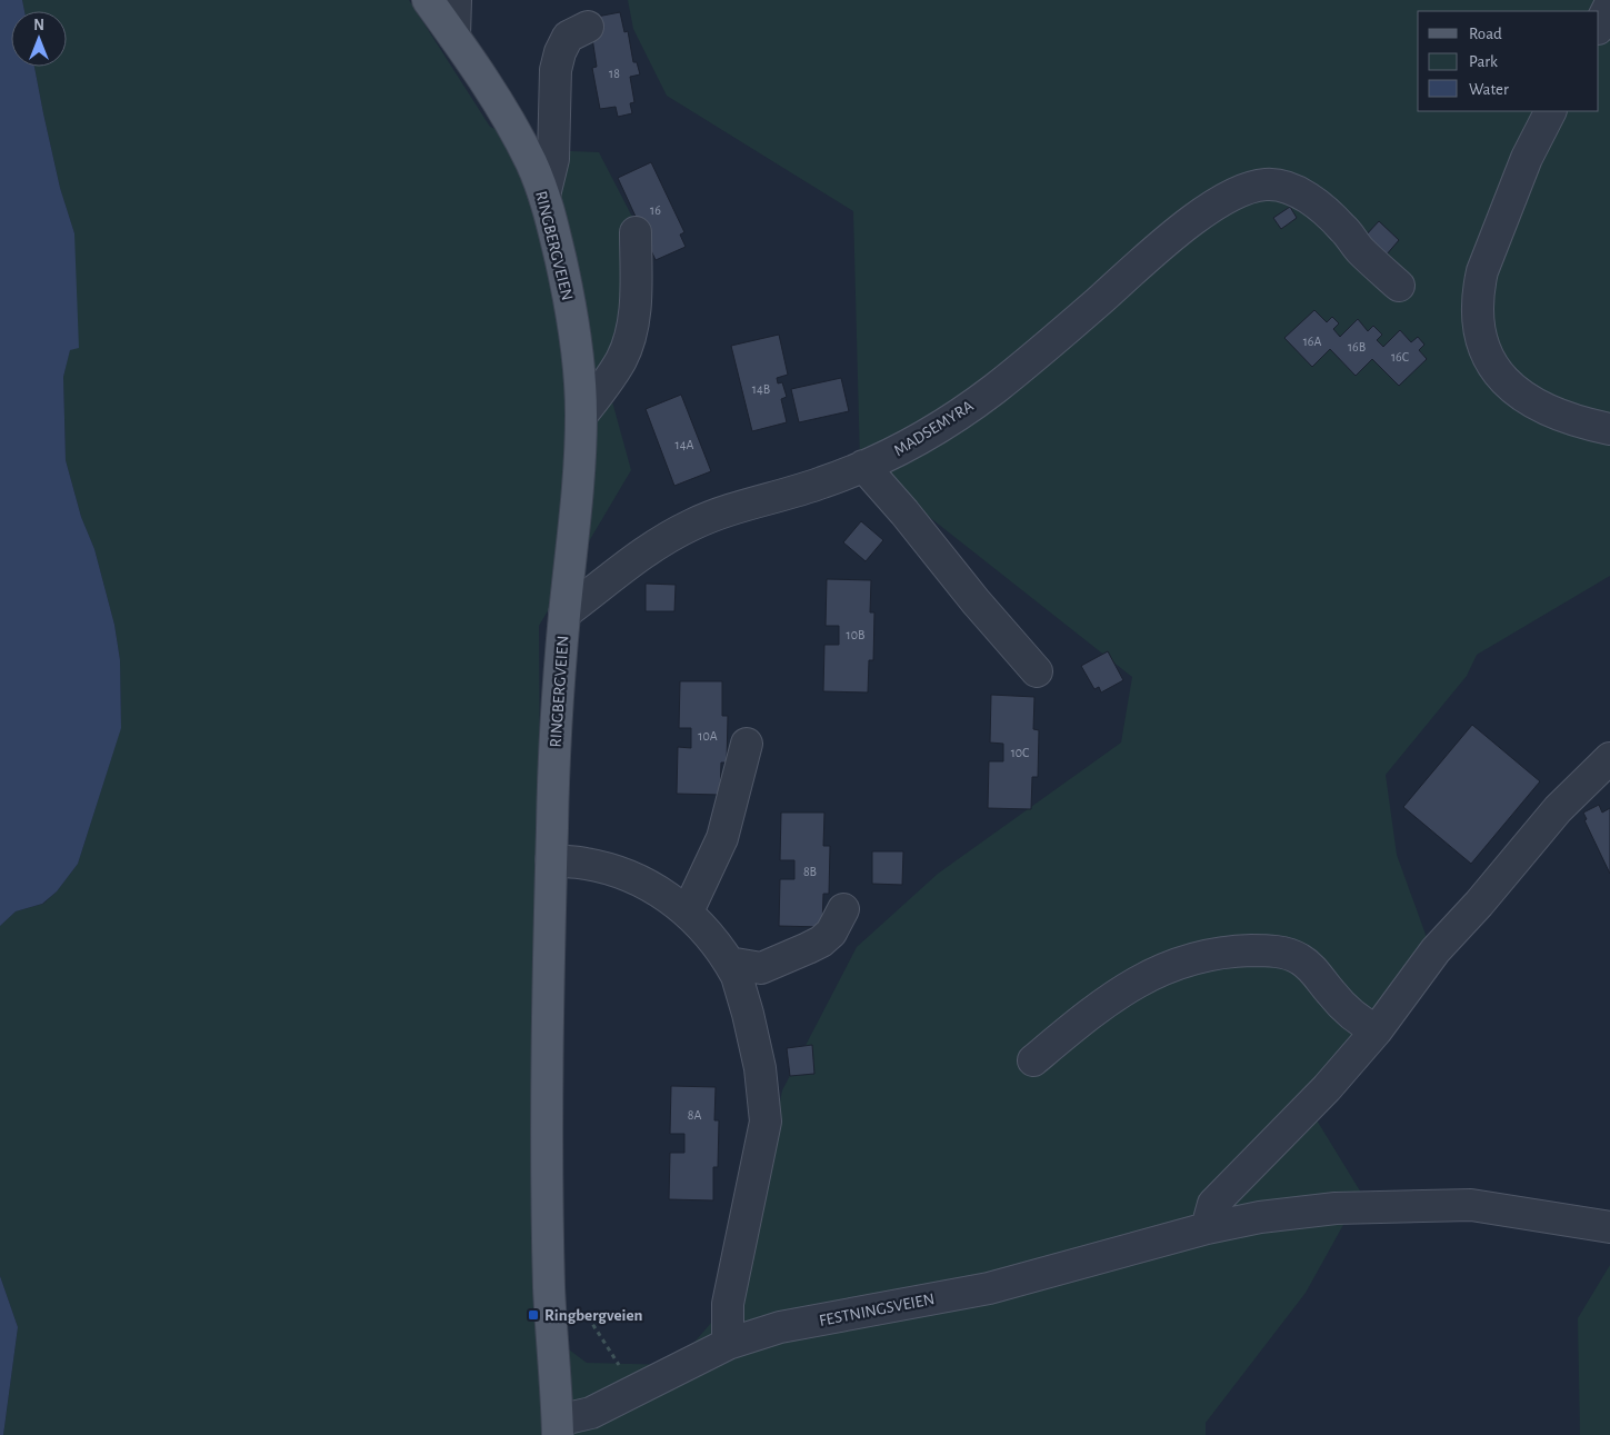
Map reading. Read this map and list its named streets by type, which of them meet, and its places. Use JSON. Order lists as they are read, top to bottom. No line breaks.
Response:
{"streets":{"main road":["RINGBERGVEIEN"],"street":["MADSEMYRA","FESTNINGSVEIEN"]},"crossings":[["RINGBERGVEIEN","MADSEMYRA"],["RINGBERGVEIEN","FESTNINGSVEIEN"]],"places":{"transit":["Ringbergveien"]},"house_numbers":["18","16","16A","16B","16C","14B","14A","10B","10A","10C","8B","8A"],"legend":["Road","Park","Water"],"north":"top"}
